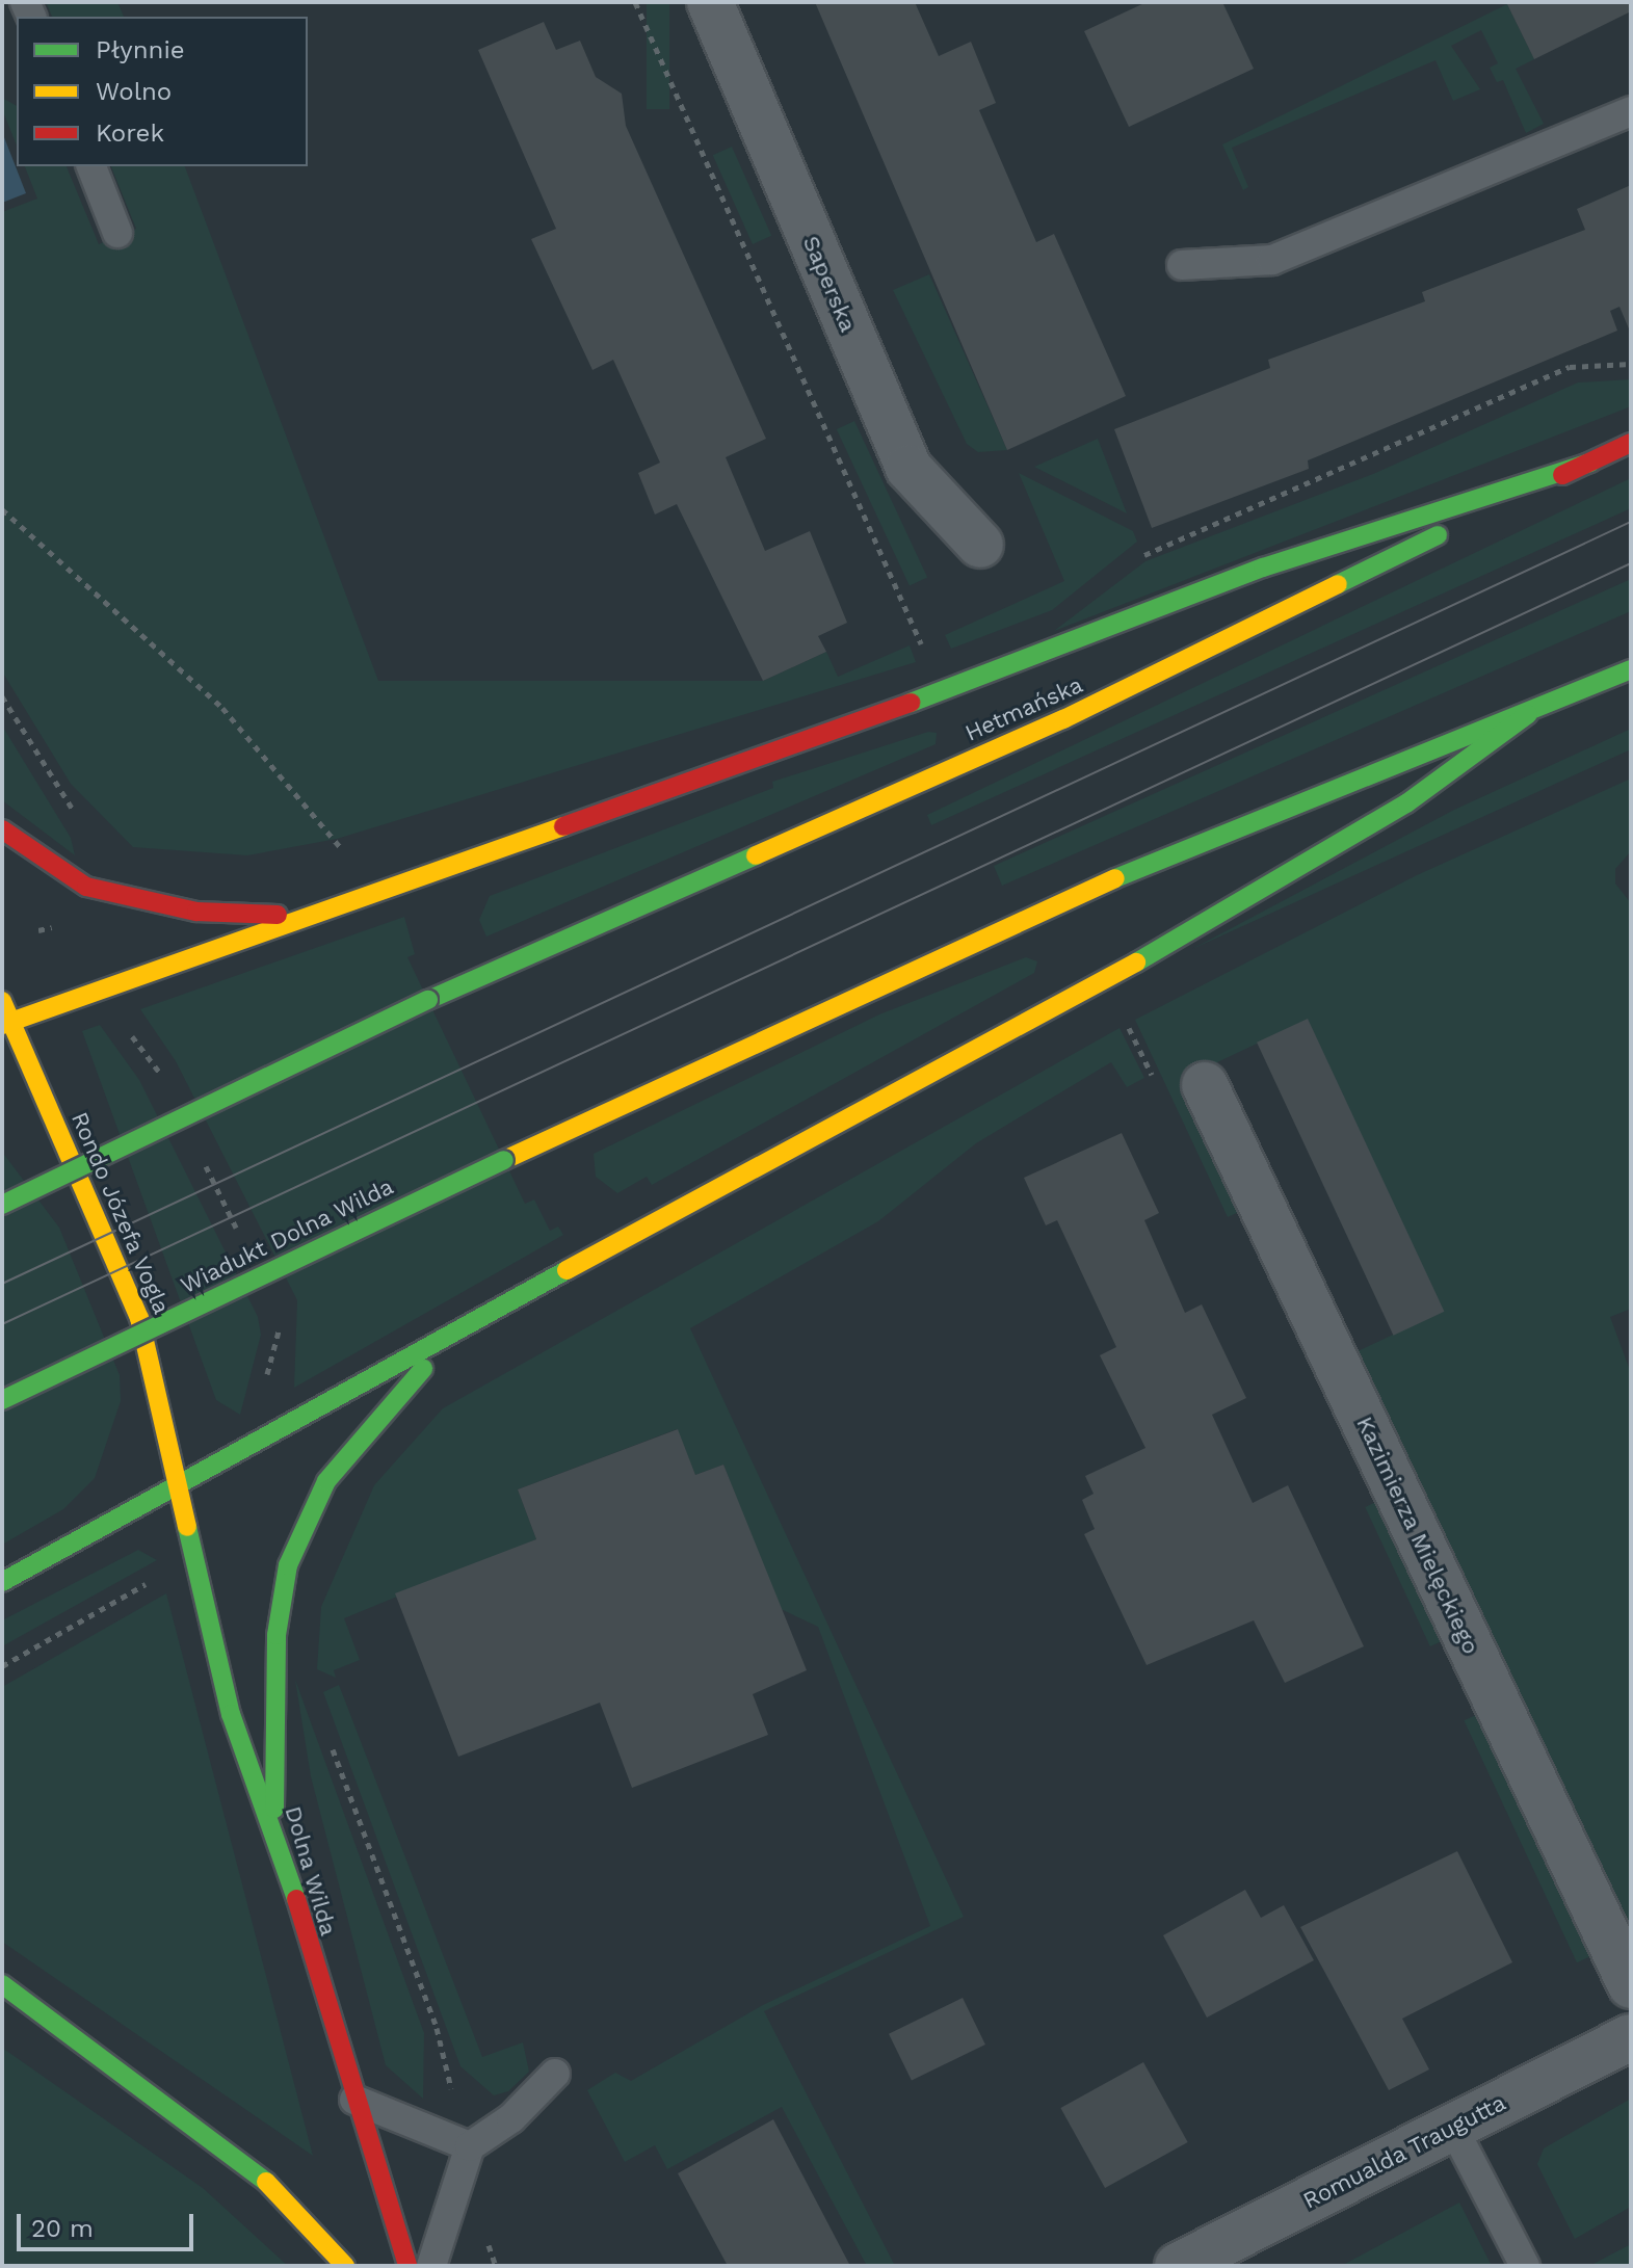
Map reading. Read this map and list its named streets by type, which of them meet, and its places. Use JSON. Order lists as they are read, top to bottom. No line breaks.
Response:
{"streets":{"main road":["Hetmańska","Rondo Józefa Vogla","Wiadukt Dolna Wilda","Dolna Wilda"],"street":["Saperska","Kazimierza Mielęckiego","Romualda Traugutta"]},"crossings":[["Rondo Józefa Vogla","Dolna Wilda"]],"legend":["Płynnie","Wolno","Korek"],"scale_bar":"20 m"}
